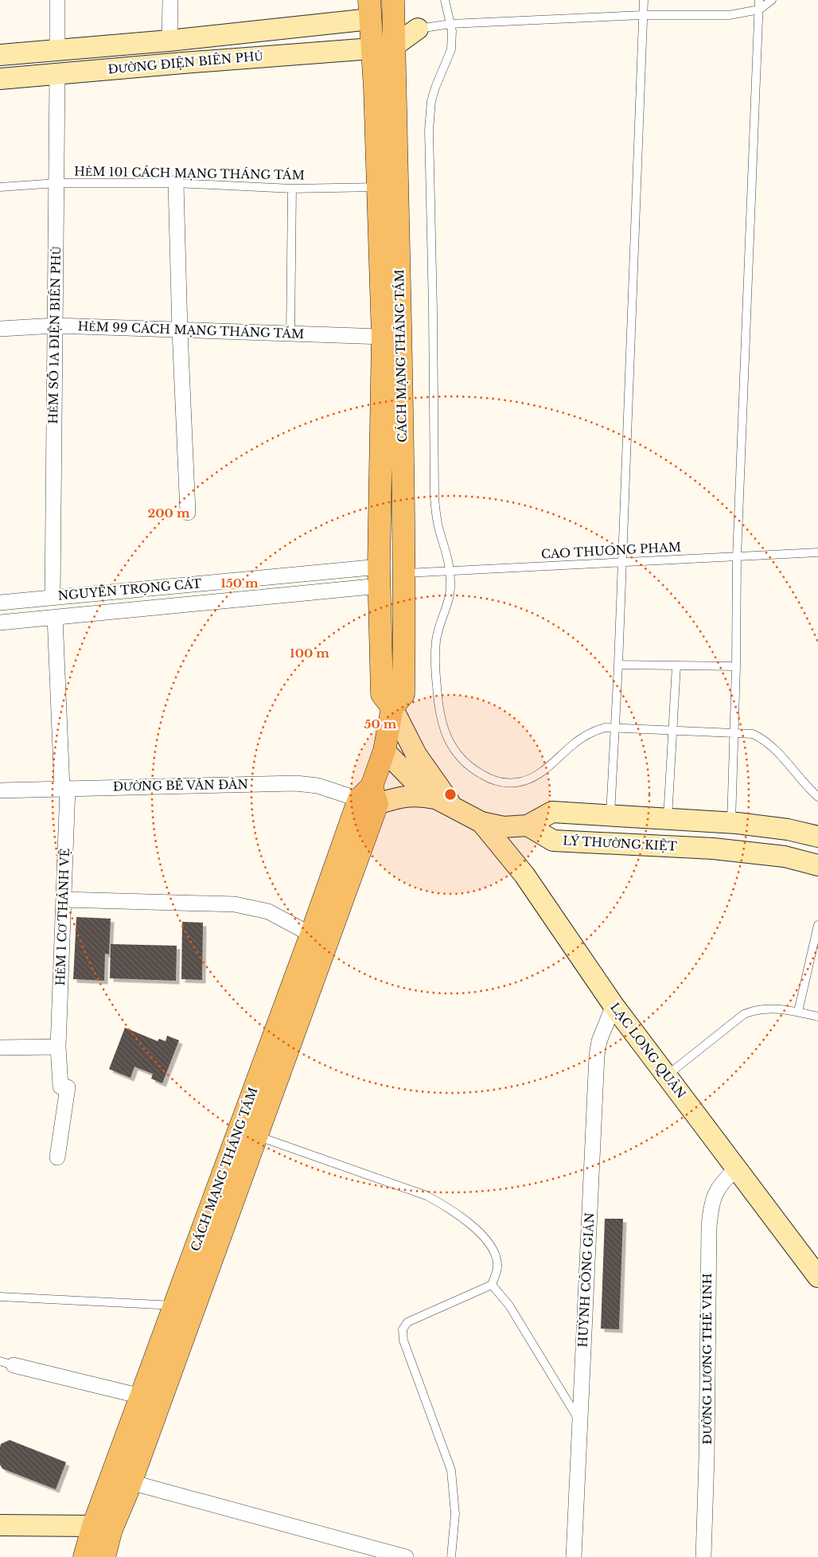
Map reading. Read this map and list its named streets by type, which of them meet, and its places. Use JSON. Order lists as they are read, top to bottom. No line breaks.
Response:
{"streets":{"main road":["ĐƯỜNG ĐIỆN BIÊN PHỦ","CÁCH MẠNG THÁNG TÁM","LÝ THƯỜNG KIỆT","LẠC LONG QUÂN"],"street":["HẺM 99 CÁCH MẠNG THÁNG TÁM","HẺM SỐ 1A ĐIỆN BIÊN PHỦ","NGUYỄN TRỌNG CÁT","ĐƯỜNG BẾ VĂN ĐÀN","HẺM 1 CƠ THÁNH VỆ","HUỲNH CÔNG GIẢN","ĐƯỜNG LƯƠNG THẾ VINH"],"lane":["HẺM 101 CÁCH MẠNG THÁNG TÁM","CAO THUONG PHAM"]},"crossings":[["ĐƯỜNG ĐIỆN BIÊN PHỦ","HẺM SỐ 1A ĐIỆN BIÊN PHỦ"],["ĐƯỜNG ĐIỆN BIÊN PHỦ","CÁCH MẠNG THÁNG TÁM"],["HẺM 101 CÁCH MẠNG THÁNG TÁM","HẺM SỐ 1A ĐIỆN BIÊN PHỦ"],["HẺM 101 CÁCH MẠNG THÁNG TÁM","CÁCH MẠNG THÁNG TÁM"],["HẺM 99 CÁCH MẠNG THÁNG TÁM","HẺM SỐ 1A ĐIỆN BIÊN PHỦ"],["HẺM 99 CÁCH MẠNG THÁNG TÁM","CÁCH MẠNG THÁNG TÁM"],["HẺM SỐ 1A ĐIỆN BIÊN PHỦ","NGUYỄN TRỌNG CÁT"],["CÁCH MẠNG THÁNG TÁM","CAO THUONG PHAM"],["CÁCH MẠNG THÁNG TÁM","NGUYỄN TRỌNG CÁT"],["CÁCH MẠNG THÁNG TÁM","ĐƯỜNG BẾ VĂN ĐÀN"],["CÁCH MẠNG THÁNG TÁM","LẠC LONG QUÂN"],["ĐƯỜNG BẾ VĂN ĐÀN","HẺM 1 CƠ THÁNH VỆ"],["LÝ THƯỜNG KIỆT","LẠC LONG QUÂN"],["LẠC LONG QUÂN","HUỲNH CÔNG GIẢN"],["LẠC LONG QUÂN","ĐƯỜNG LƯƠNG THẾ VINH"]],"rings":["200 m","150 m","100 m","50 m"]}
